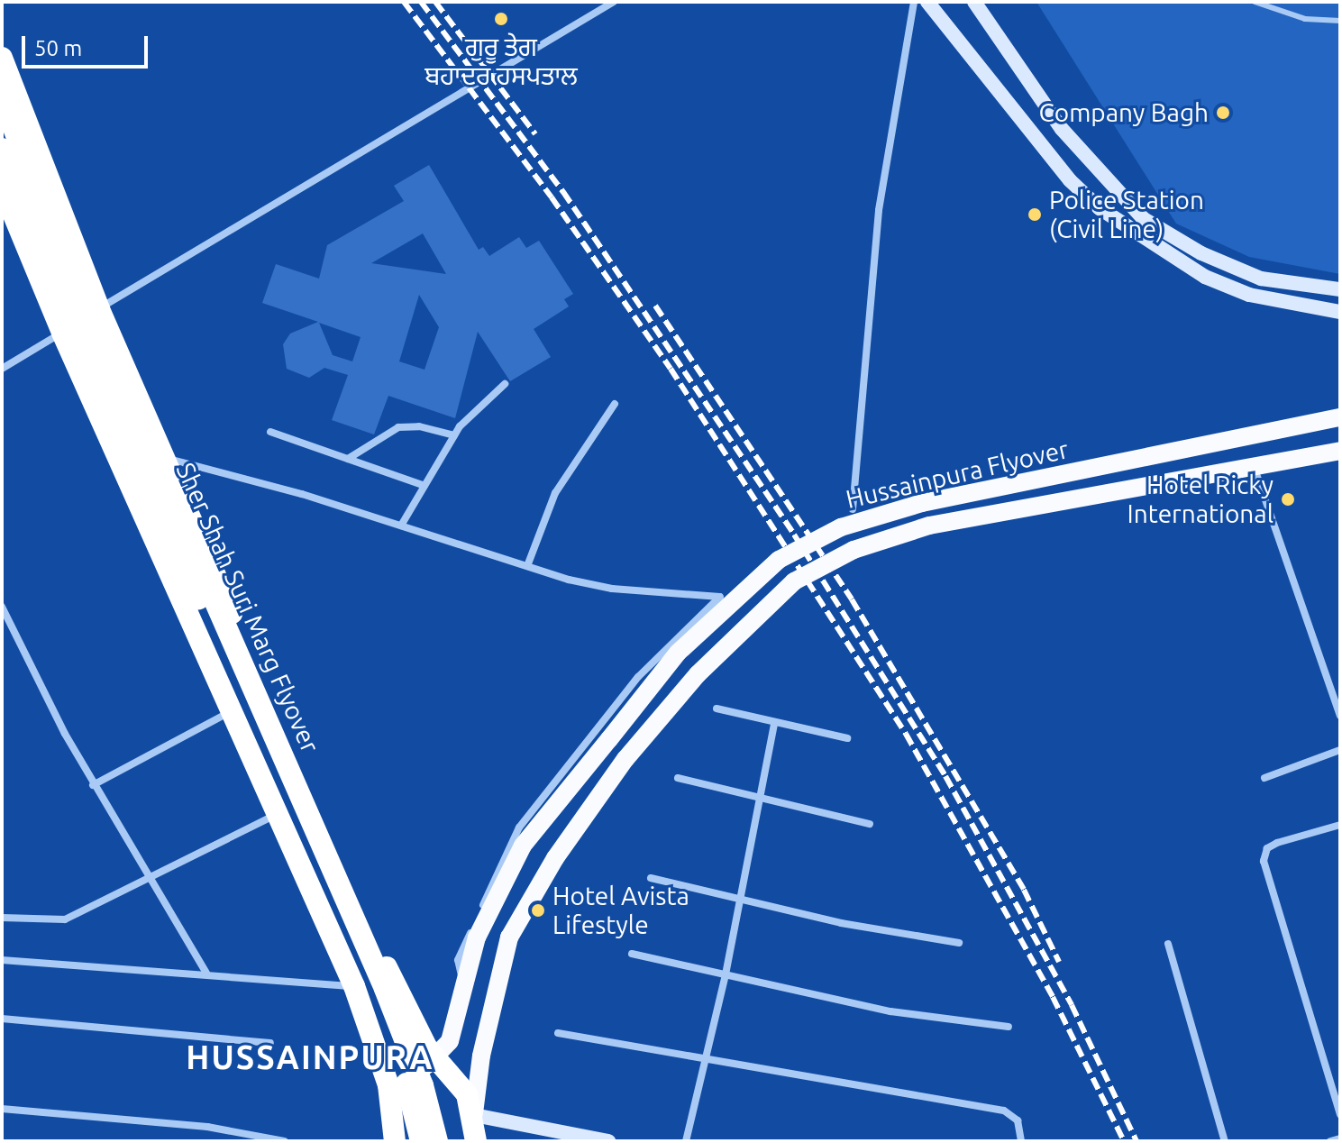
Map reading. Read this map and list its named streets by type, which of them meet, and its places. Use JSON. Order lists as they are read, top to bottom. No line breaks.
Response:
{"streets":{"highway":["Sher Shah Suri Marg Flyover"],"main road":["Hussainpura Flyover"]},"districts":["HUSSAINPURA"],"places":["ਗੁਰੂ ਤੇਗ ਬਹਾਦਰ ਹਸਪਤਾਲ","Company Bagh","Police Station (Civil Line)","Hotel Ricky International","Hotel Avista Lifestyle"],"scale_bar":"50 m"}
